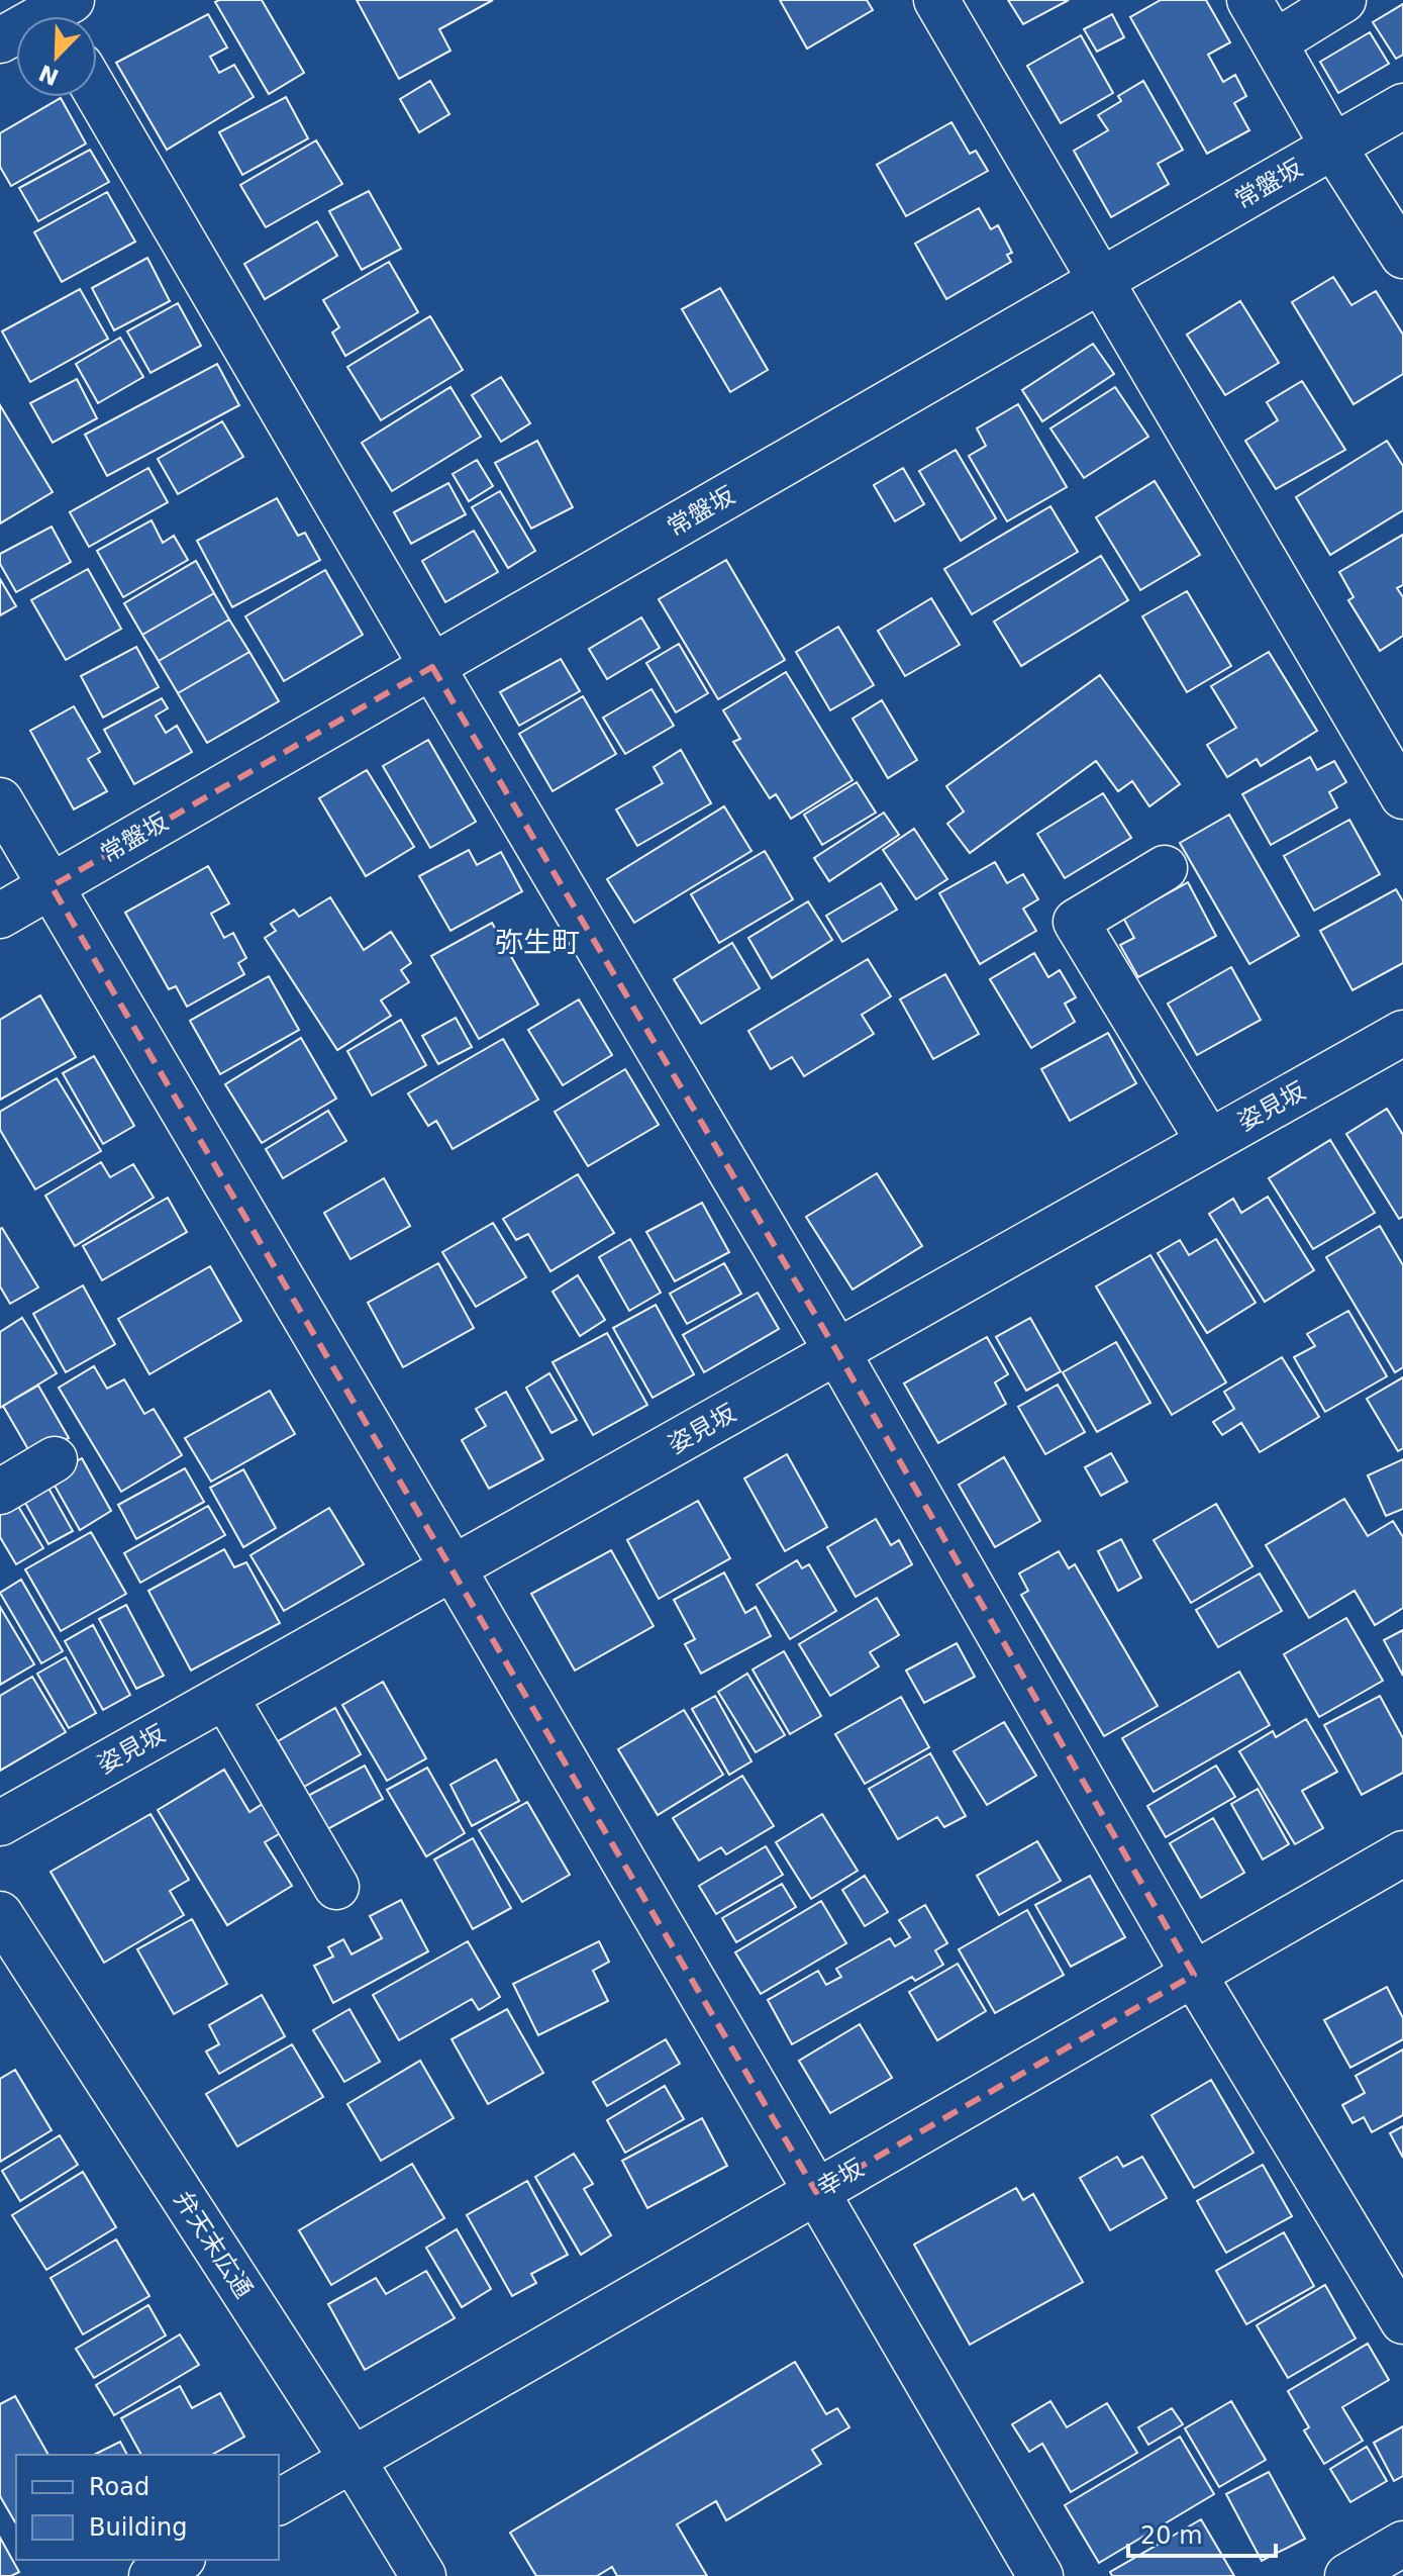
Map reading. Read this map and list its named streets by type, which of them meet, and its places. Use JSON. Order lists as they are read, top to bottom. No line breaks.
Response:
{"streets":{"street":["常盤坂","姿見坂","幸坂","弁天末広通"]},"crossings":[["幸坂","弁天末広通"]],"districts":["弥生町"],"legend":["Road","Building"],"scale_bar":"20 m","north":"bottom left"}
